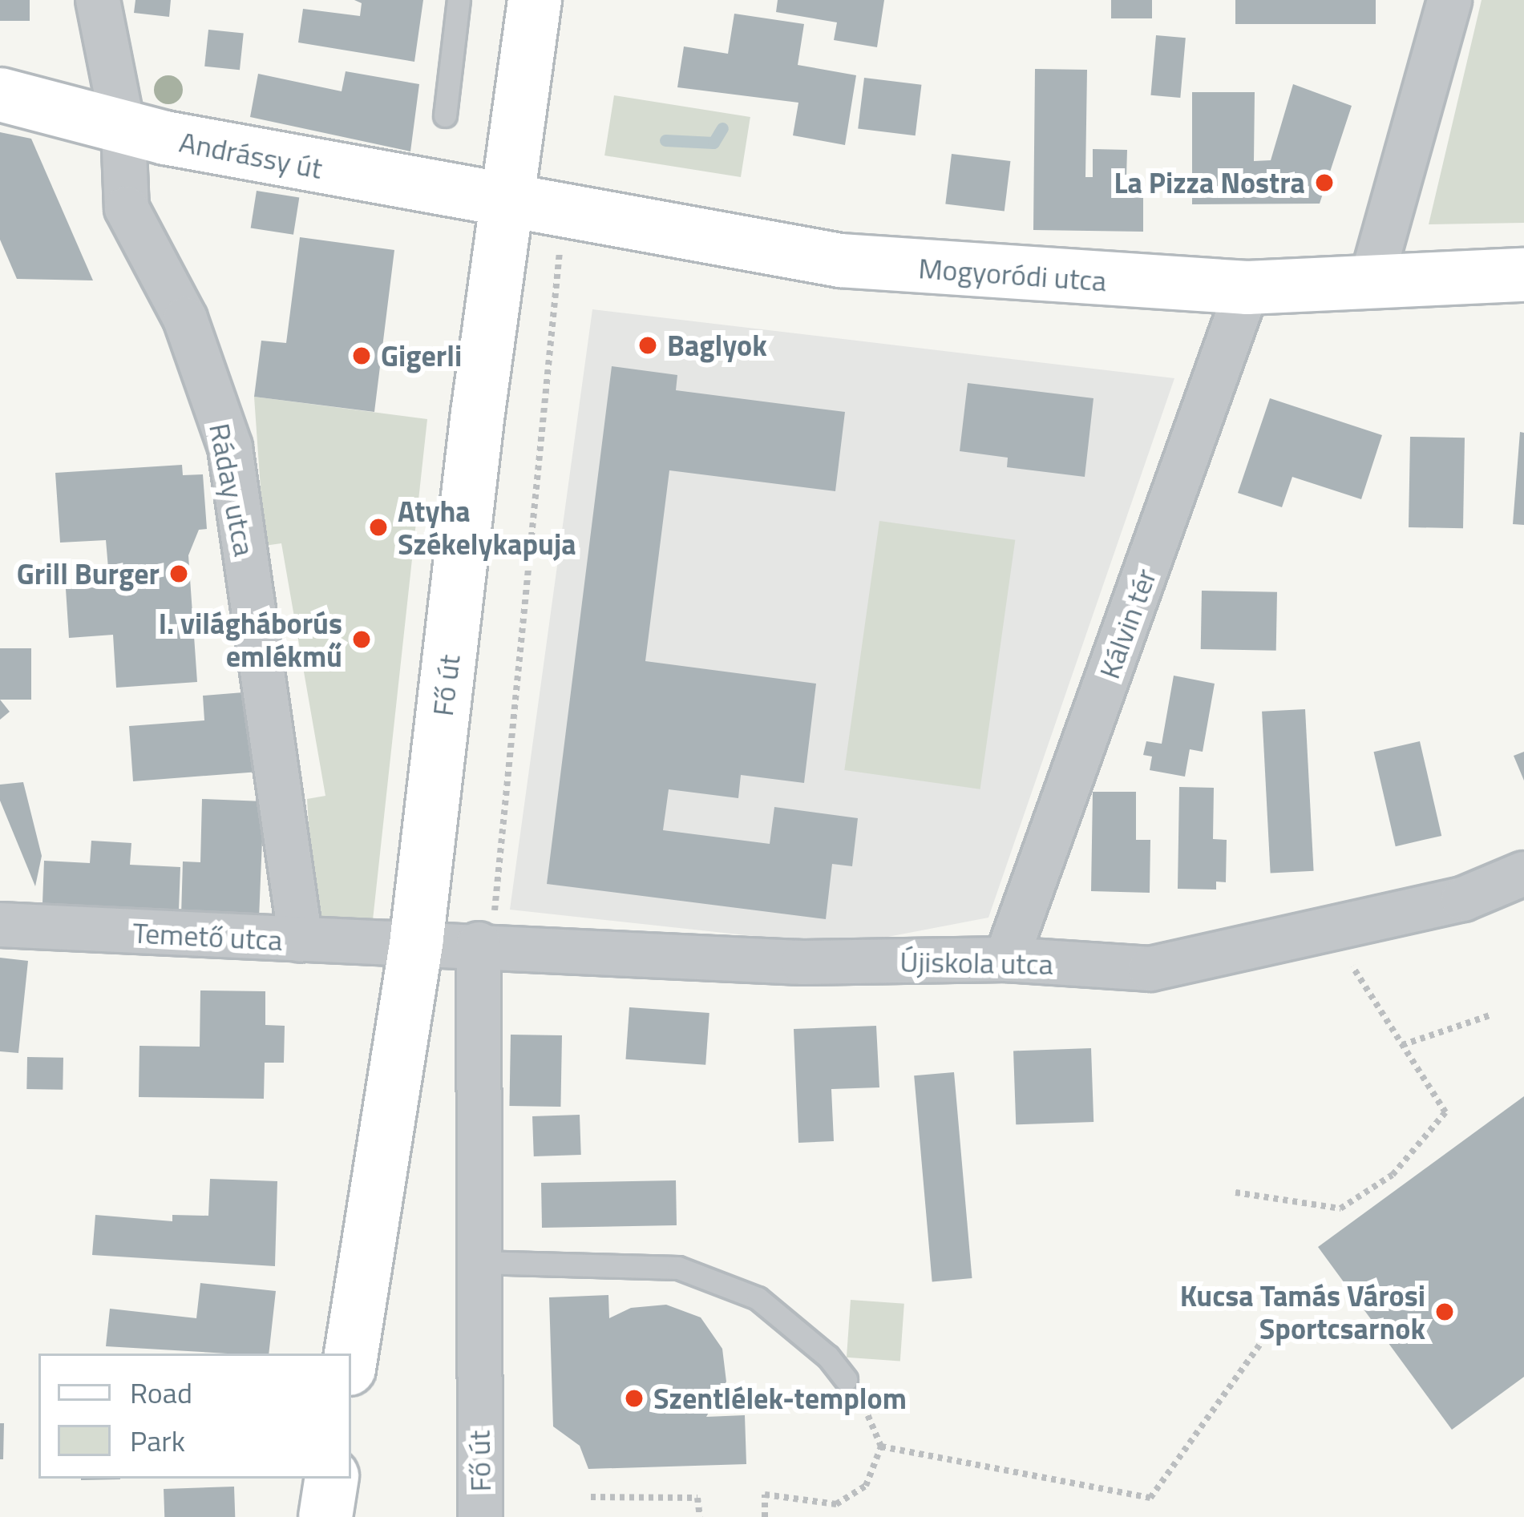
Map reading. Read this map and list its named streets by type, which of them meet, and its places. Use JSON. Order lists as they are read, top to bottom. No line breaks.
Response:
{"streets":{"main road":["Andrássy út","Mogyoródi utca","Fő út"],"street":["Ráday utca","Kálvin tér","Temető utca","Újiskola utca"]},"crossings":[["Andrássy út","Mogyoródi utca"],["Andrássy út","Ráday utca"],["Andrássy út","Fő út"],["Mogyoródi utca","Kálvin tér"],["Mogyoródi utca","Fő út"],["Ráday utca","Temető utca"],["Kálvin tér","Újiskola utca"],["Fő út","Temető utca"],["Fő út","Újiskola utca"],["Temető utca","Újiskola utca"]],"places":["La Pizza Nostra","Baglyok","Gigerli","Atyha Székelykapuja","Grill Burger","I. világháborús emlékmű","Kucsa Tamás Városi Sportcsarnok","Szentlélek-templom"],"legend":["Road","Park"]}
